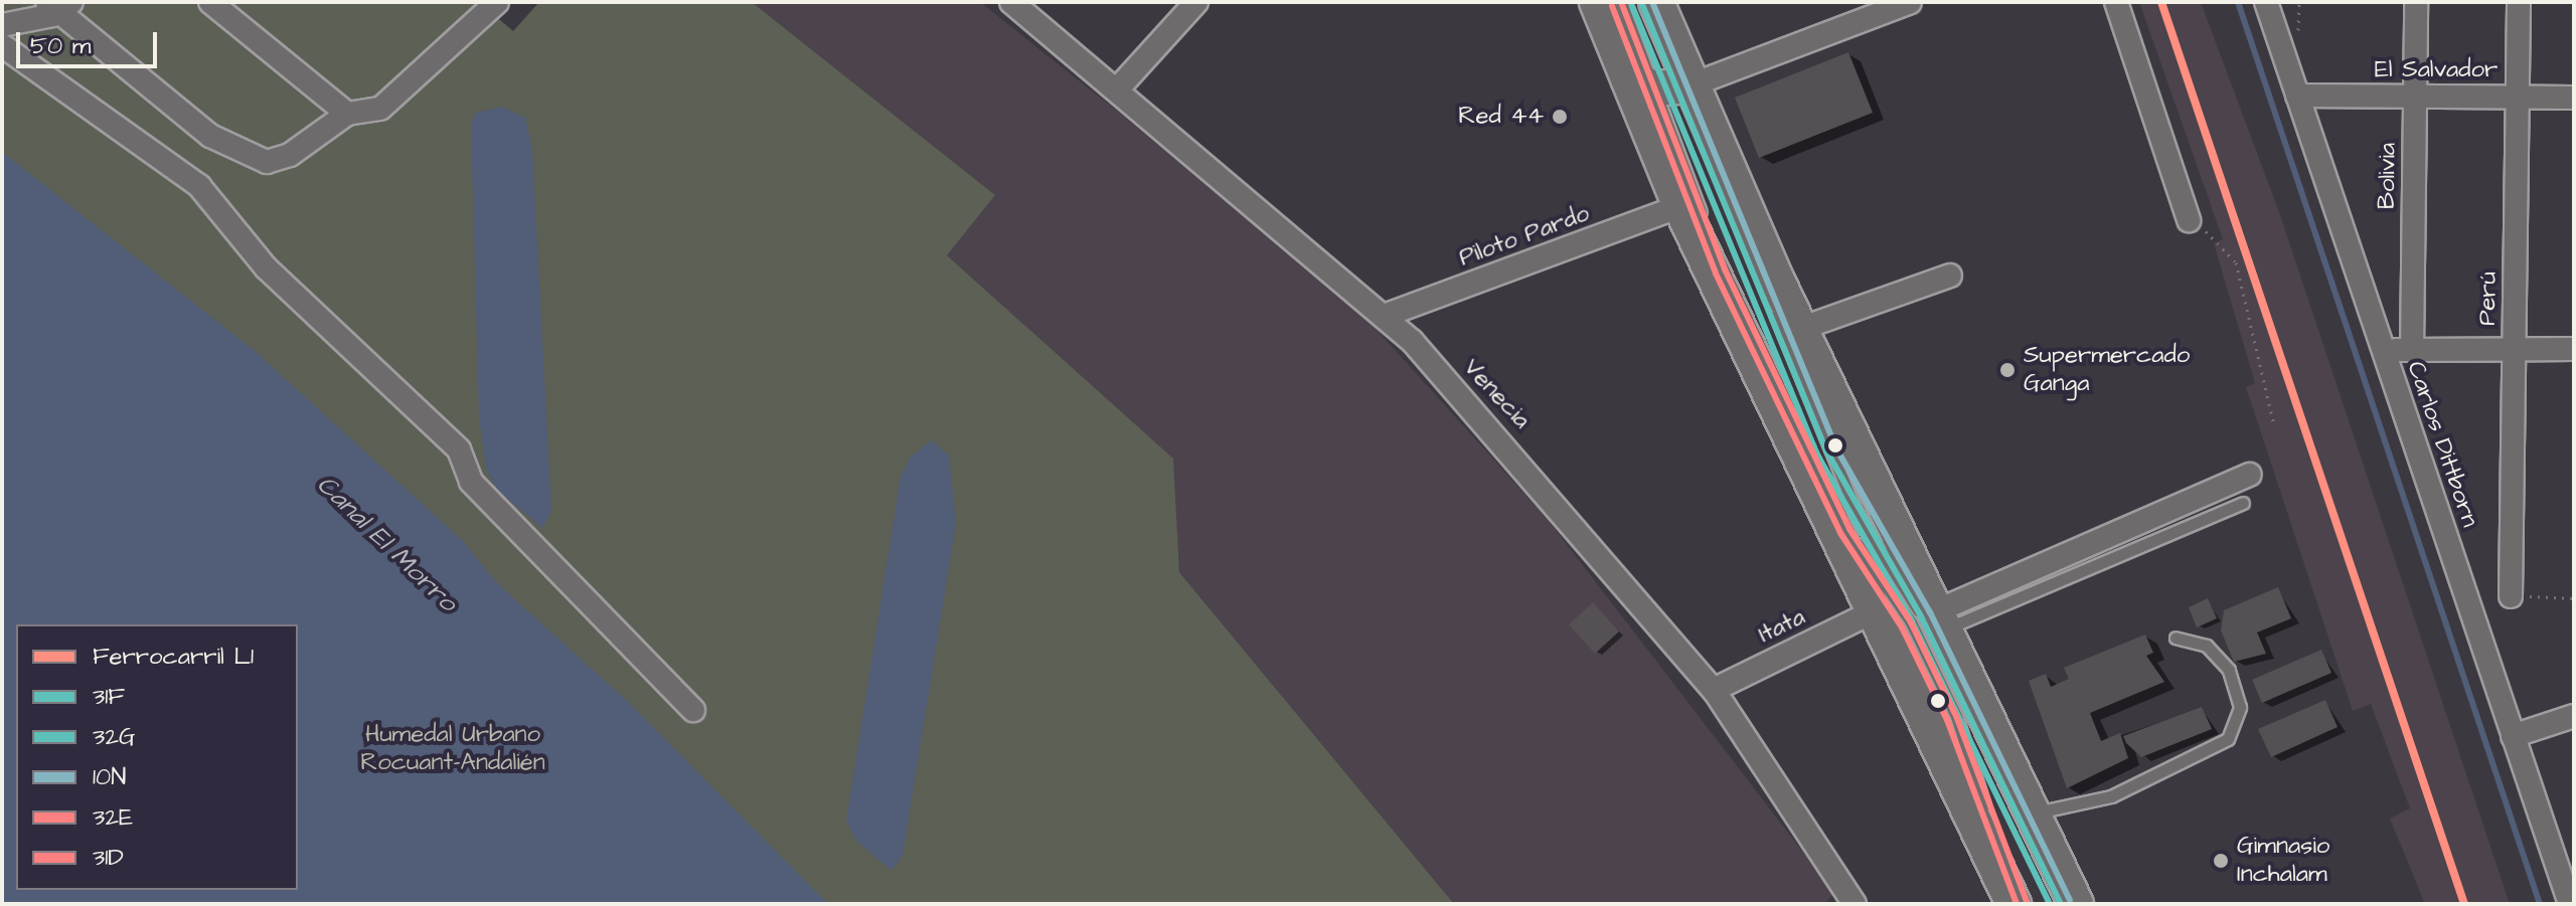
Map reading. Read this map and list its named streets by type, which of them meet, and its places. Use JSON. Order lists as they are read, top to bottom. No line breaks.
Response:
{"streets":{"street":["El Salvador","Bolivia","Piloto Pardo","Perú","Venecia","Carlos Dittborn","Itata"]},"crossings":[["El Salvador","Bolivia"],["El Salvador","Perú"],["El Salvador","Carlos Dittborn"],["Piloto Pardo","Venecia"],["Venecia","Itata"]],"water":["Canal El Morro"],"parks":["Humedal Urbano Rocuant-Andalién"],"places":["Red 44","Supermercado Ganga","Gimnasio Inchalam"],"lines":["rail line L1","transit line 31F","transit line 10N","transit line 32E","transit line 32G","transit line 31D"],"legend":["Ferrocarril L1","31F","32G","10N","32E","31D"],"scale_bar":"50 m"}
